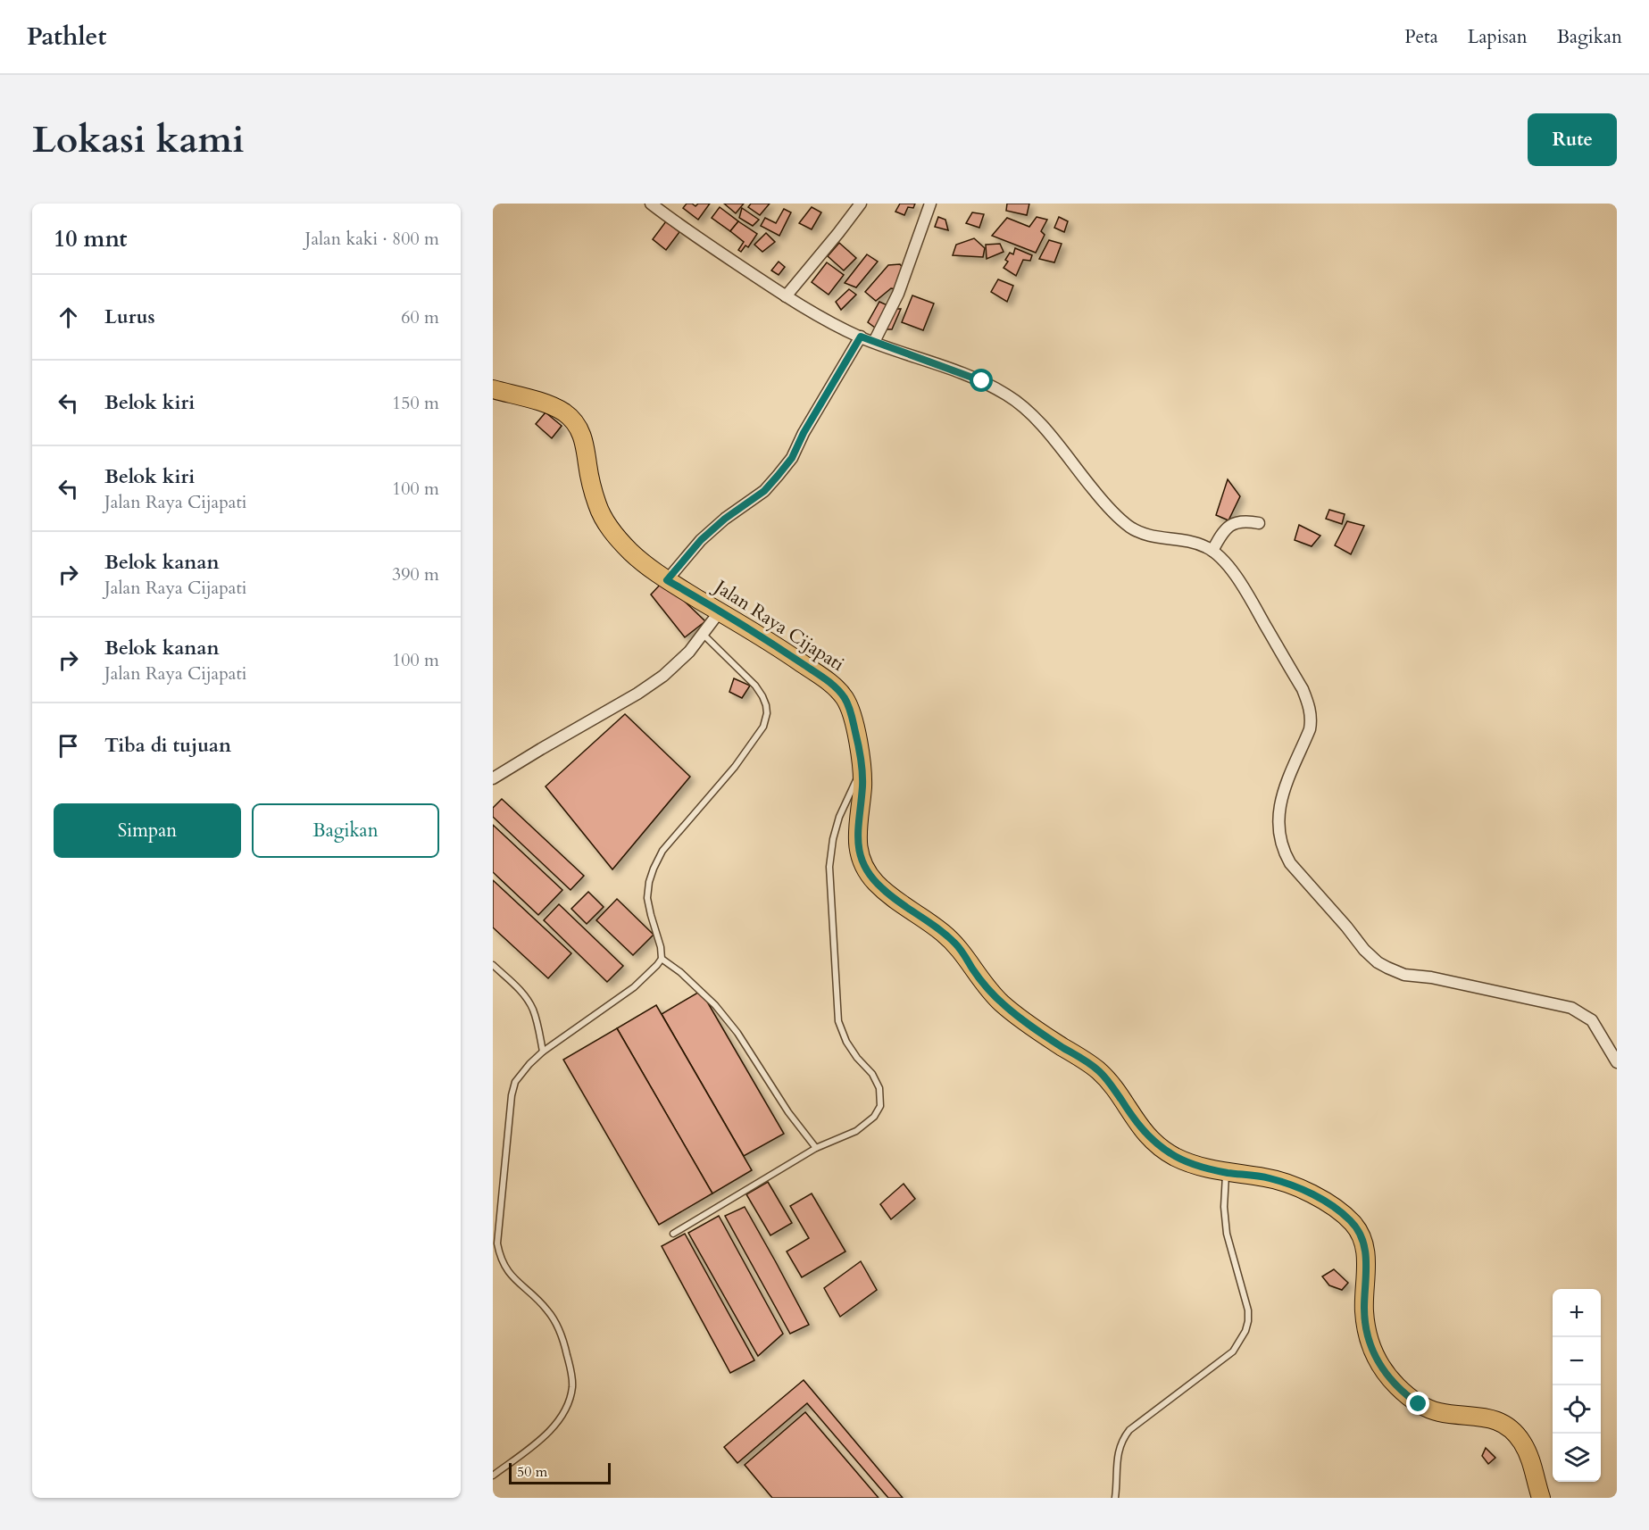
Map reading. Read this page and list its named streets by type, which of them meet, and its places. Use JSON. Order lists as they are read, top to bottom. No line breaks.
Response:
{"streets":{"main road":["Jalan Raya Cijapati"]},"scale_bar":"50 m","page":{"header":"Pathlet","nav":["Peta","Lapisan","Bagikan"],"buttons":["Rute",["Simpan","Bagikan"]],"title":"Lokasi kami","heading":["10 mnt","Jalan kaki · 800 m"],"list":[["Lurus","60 m"],["Belok kiri","150 m"],["Belok kiri","Jalan Raya Cijapati","100 m"],["Belok kanan","Jalan Raya Cijapati","390 m"],["Belok kanan","Jalan Raya Cijapati","100 m"],"Tiba di tujuan"],"map_buttons":["+","−"],"scale":"50 m"}}
